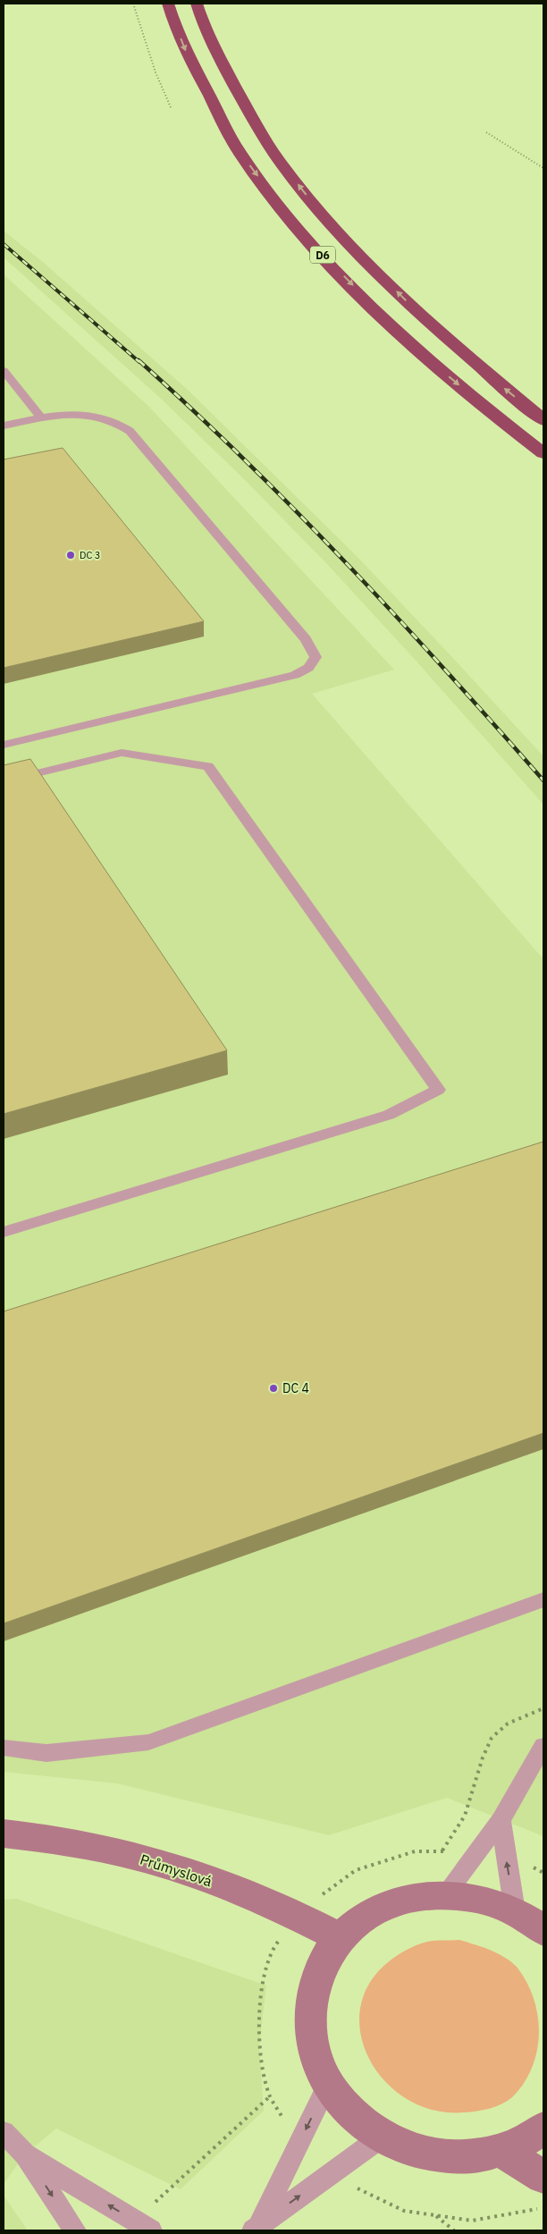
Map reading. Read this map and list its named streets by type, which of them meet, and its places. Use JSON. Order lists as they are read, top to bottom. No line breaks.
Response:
{"streets":{"highway":["D6"],"main road":["Průmyslová"]},"places":["DC 3","DC 4"]}
